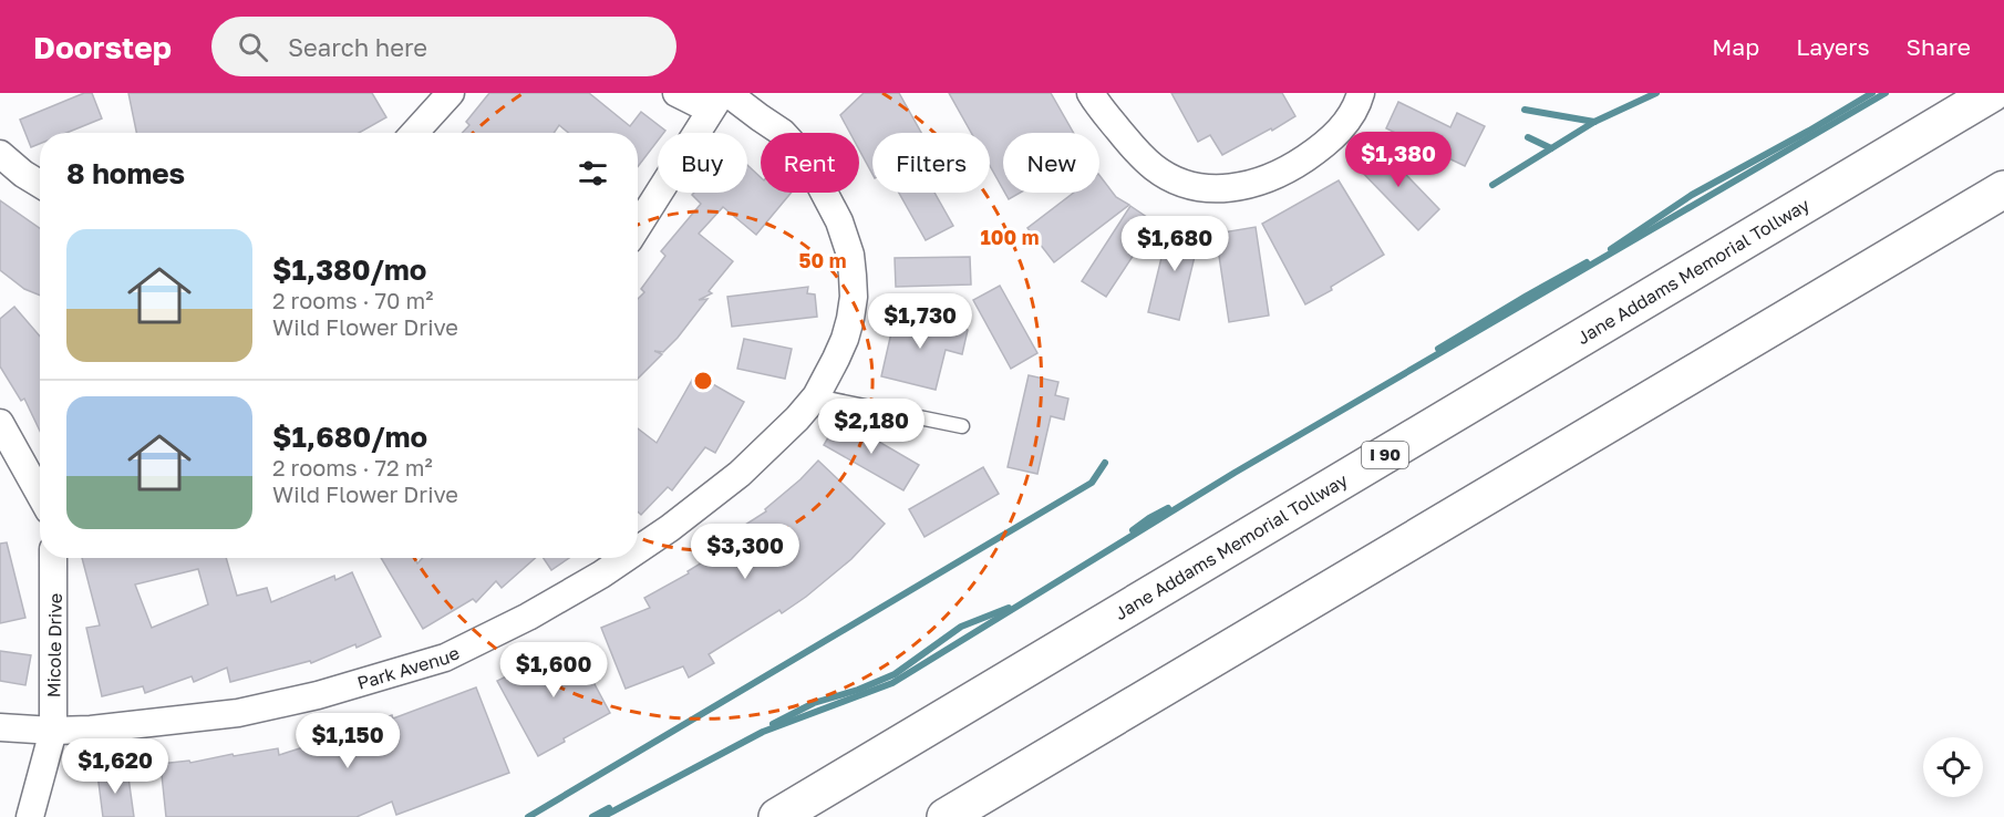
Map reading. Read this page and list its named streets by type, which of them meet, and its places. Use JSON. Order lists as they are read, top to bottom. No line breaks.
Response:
{"streets":{"highway":["Jane Addams Memorial Tollway","I 90"],"street":["Micole Drive","Park Avenue"]},"crossings":[["Micole Drive","Park Avenue"]],"page":{"header":"Doorstep","search":"Search here","nav":["Map","Layers","Share"],"price":["$1,380","$1,680","$1,730","$2,180","$3,300","$1,600","$1,150","$1,620"],"chip":["Buy","Rent","Filters","New"],"heading":"8 homes","list":[{"name":"$1,380/mo","note":"2 rooms · 70 m² · Wild Flower Drive"},{"name":"$1,680/mo","note":"2 rooms · 72 m² · Wild Flower Drive"}]},"rings":["100 m","50 m"]}
